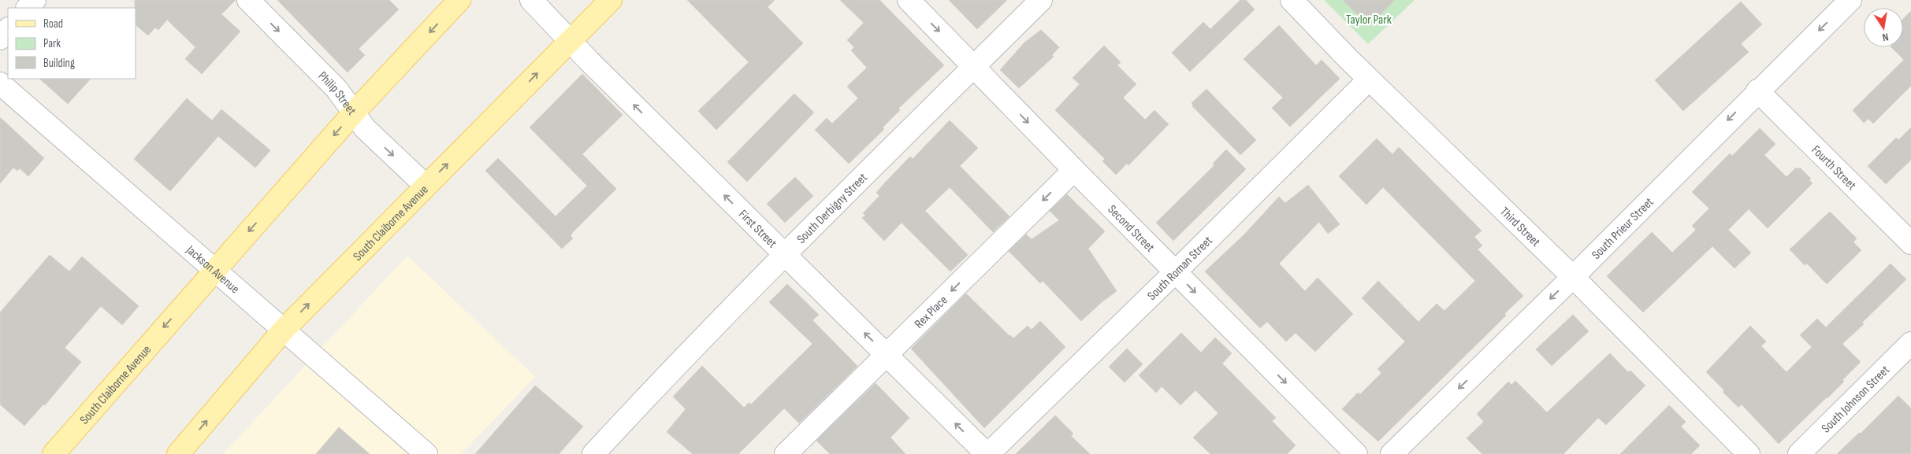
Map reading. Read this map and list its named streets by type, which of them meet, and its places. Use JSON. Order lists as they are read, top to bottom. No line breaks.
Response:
{"streets":{"main road":["South Claiborne Avenue"],"street":["Philip Street","Fourth Street","South Derbigny Street","Third Street","South Prieur Street","First Street","Second Street","South Roman Street","Jackson Avenue","Rex Place","South Johnson Street"]},"crossings":[["Philip Street","South Claiborne Avenue"],["Fourth Street","South Prieur Street"],["South Derbigny Street","First Street"],["South Derbigny Street","Second Street"],["South Claiborne Avenue","First Street"],["South Claiborne Avenue","Jackson Avenue"],["Third Street","South Prieur Street"],["Third Street","South Roman Street"],["First Street","South Roman Street"],["First Street","Rex Place"],["Second Street","South Roman Street"],["Second Street","Rex Place"]],"one_way":["Philip Street","South Prieur Street","First Street","Second Street","Rex Place"],"parks":["Taylor Park"],"legend":["Road","Park","Building"],"north":"bottom"}
